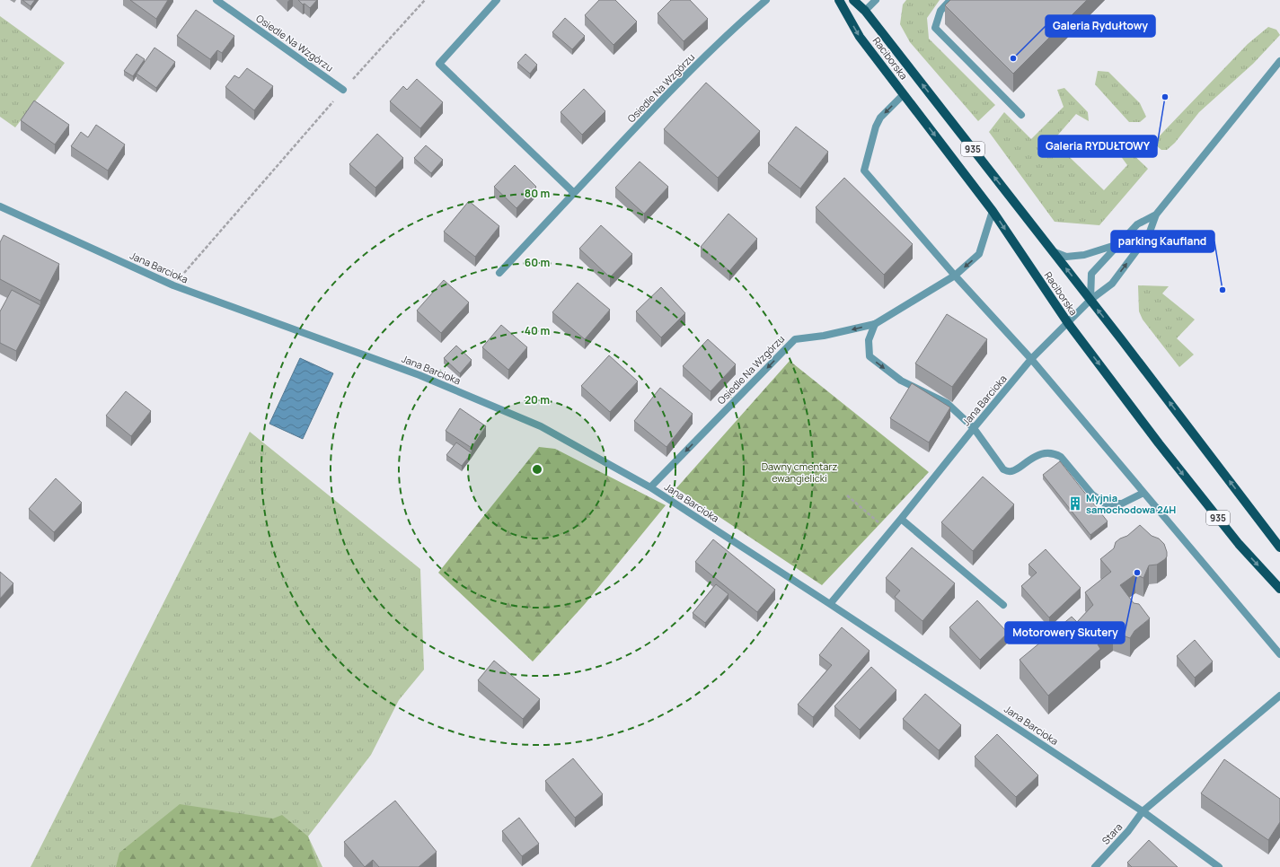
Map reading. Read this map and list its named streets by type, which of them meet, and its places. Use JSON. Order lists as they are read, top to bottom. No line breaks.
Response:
{"streets":{"main road":["Raciborska","935"],"street":["Osiedle Na Wzgórzu","Jana Barcioka","Stara"]},"crossings":[["Osiedle Na Wzgórzu","Raciborska"],["Osiedle Na Wzgórzu","Jana Barcioka"],["Raciborska","Jana Barcioka"],["Jana Barcioka","Stara"]],"parks":["Dawny cmentarz ewangielicki"],"places":{"other":["Galeria Rydułtowy","Galeria RYDUŁTOWY","parking Kaufland","Motorowery Skutery"],"building":["Myjnia samochodowa 24H"]},"rings":["80 m","60 m","40 m","20 m"]}
